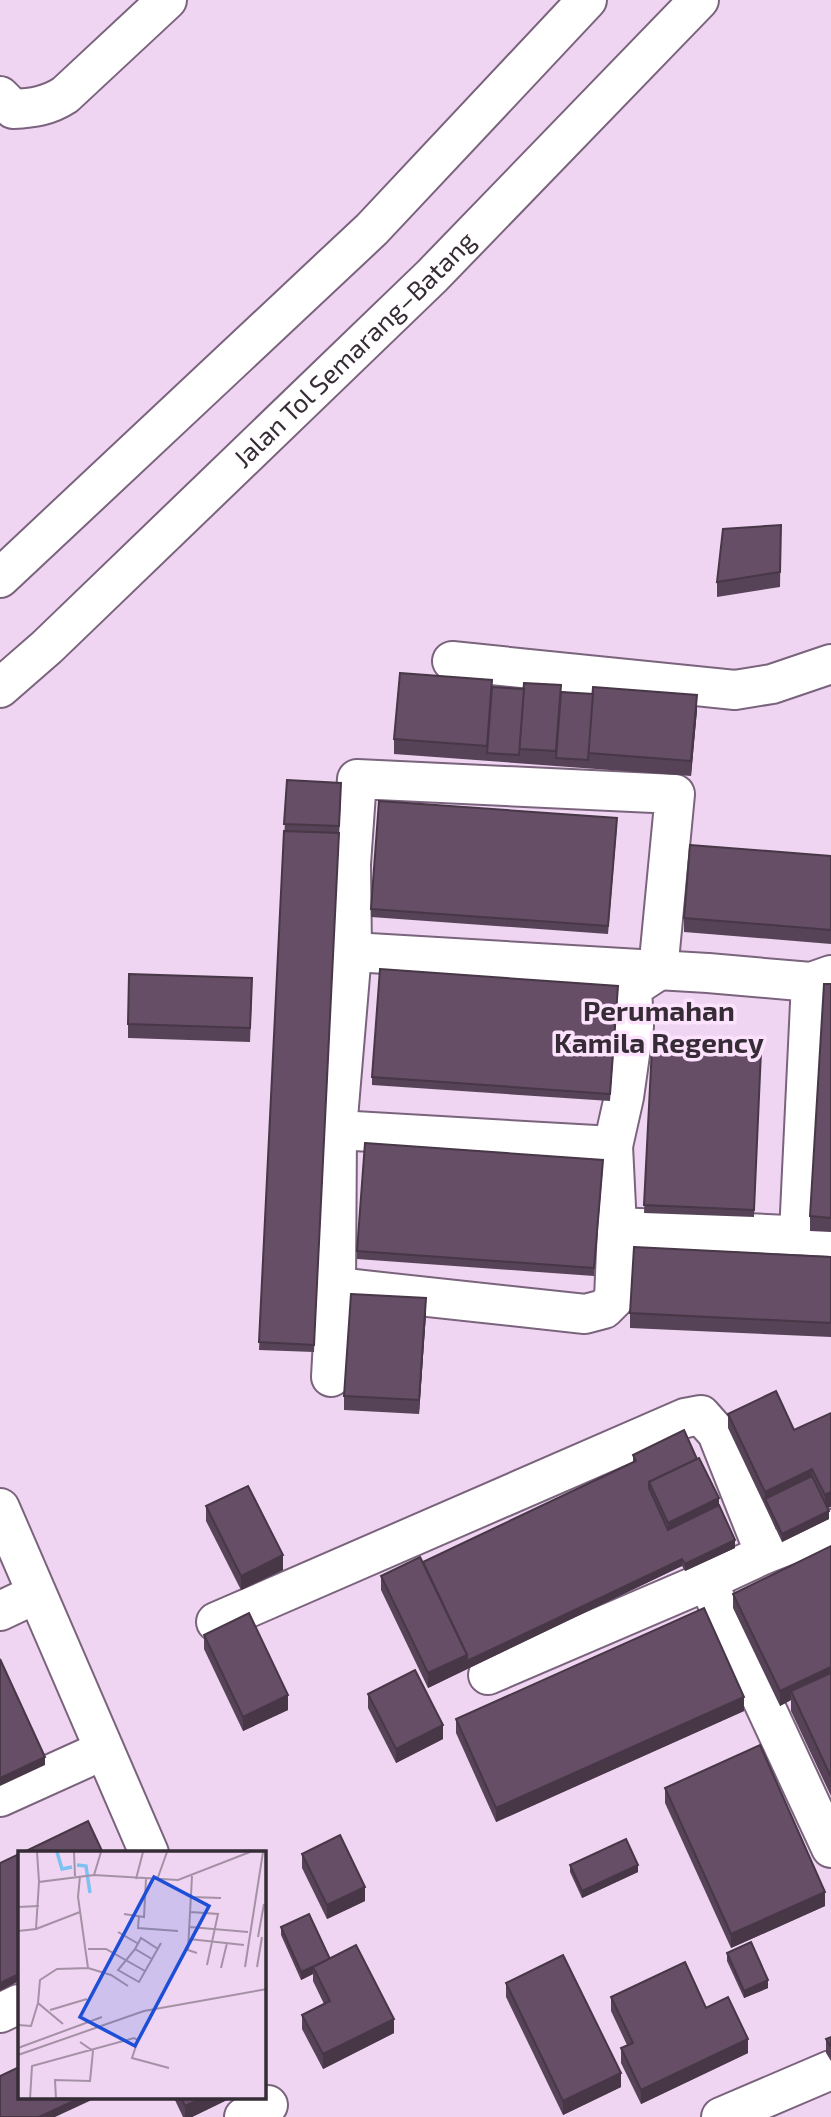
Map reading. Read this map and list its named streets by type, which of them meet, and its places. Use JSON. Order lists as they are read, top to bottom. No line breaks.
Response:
{"streets":{"main road":["Jalan Tol Semarang–Batang"]},"districts":["Perumahan Kamila Regency"]}
